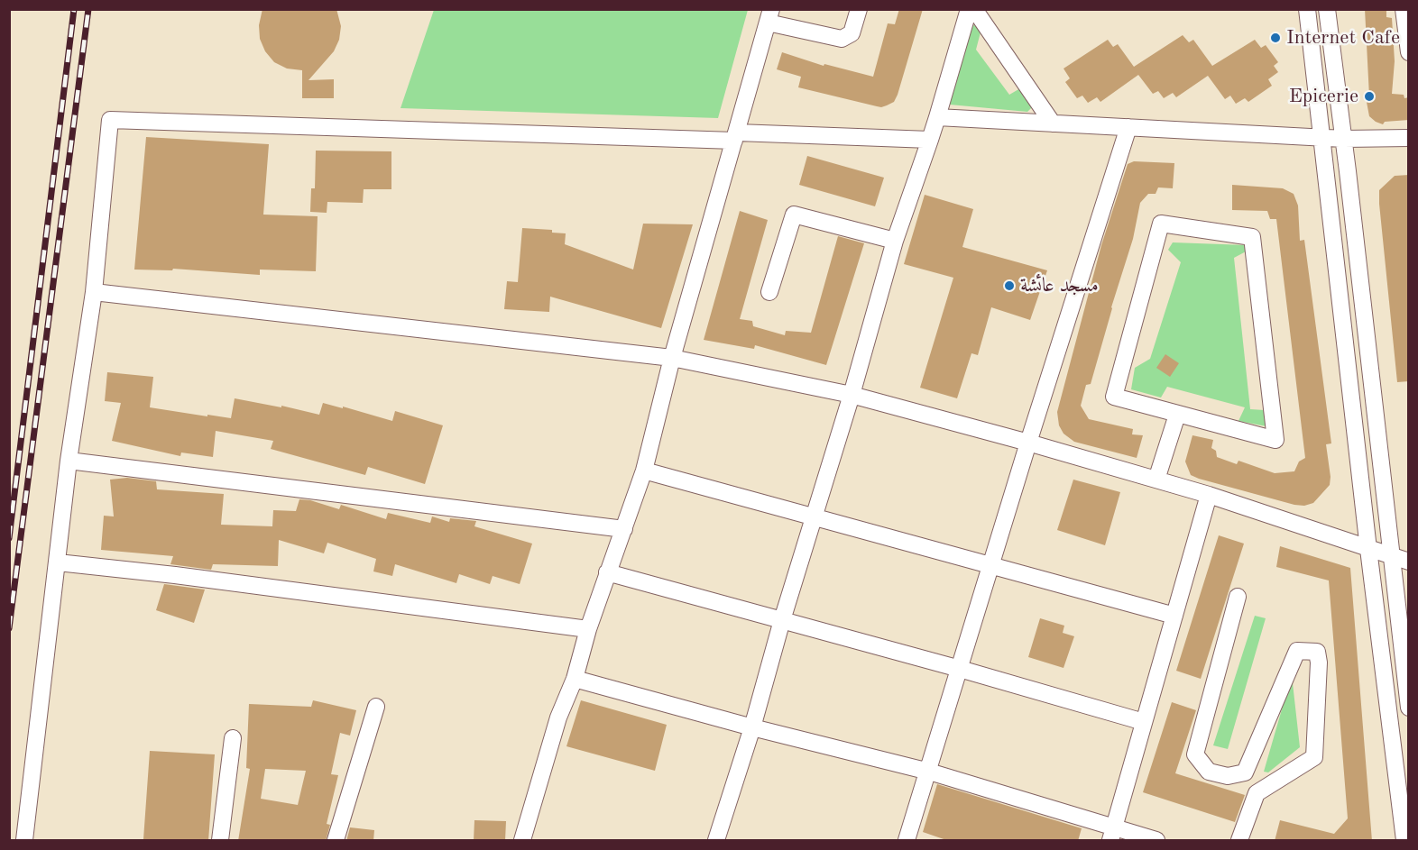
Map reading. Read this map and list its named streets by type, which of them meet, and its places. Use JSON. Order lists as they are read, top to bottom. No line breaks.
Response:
{"places":["Internet Cafe","Epicerie","مسجد عائشة"]}
